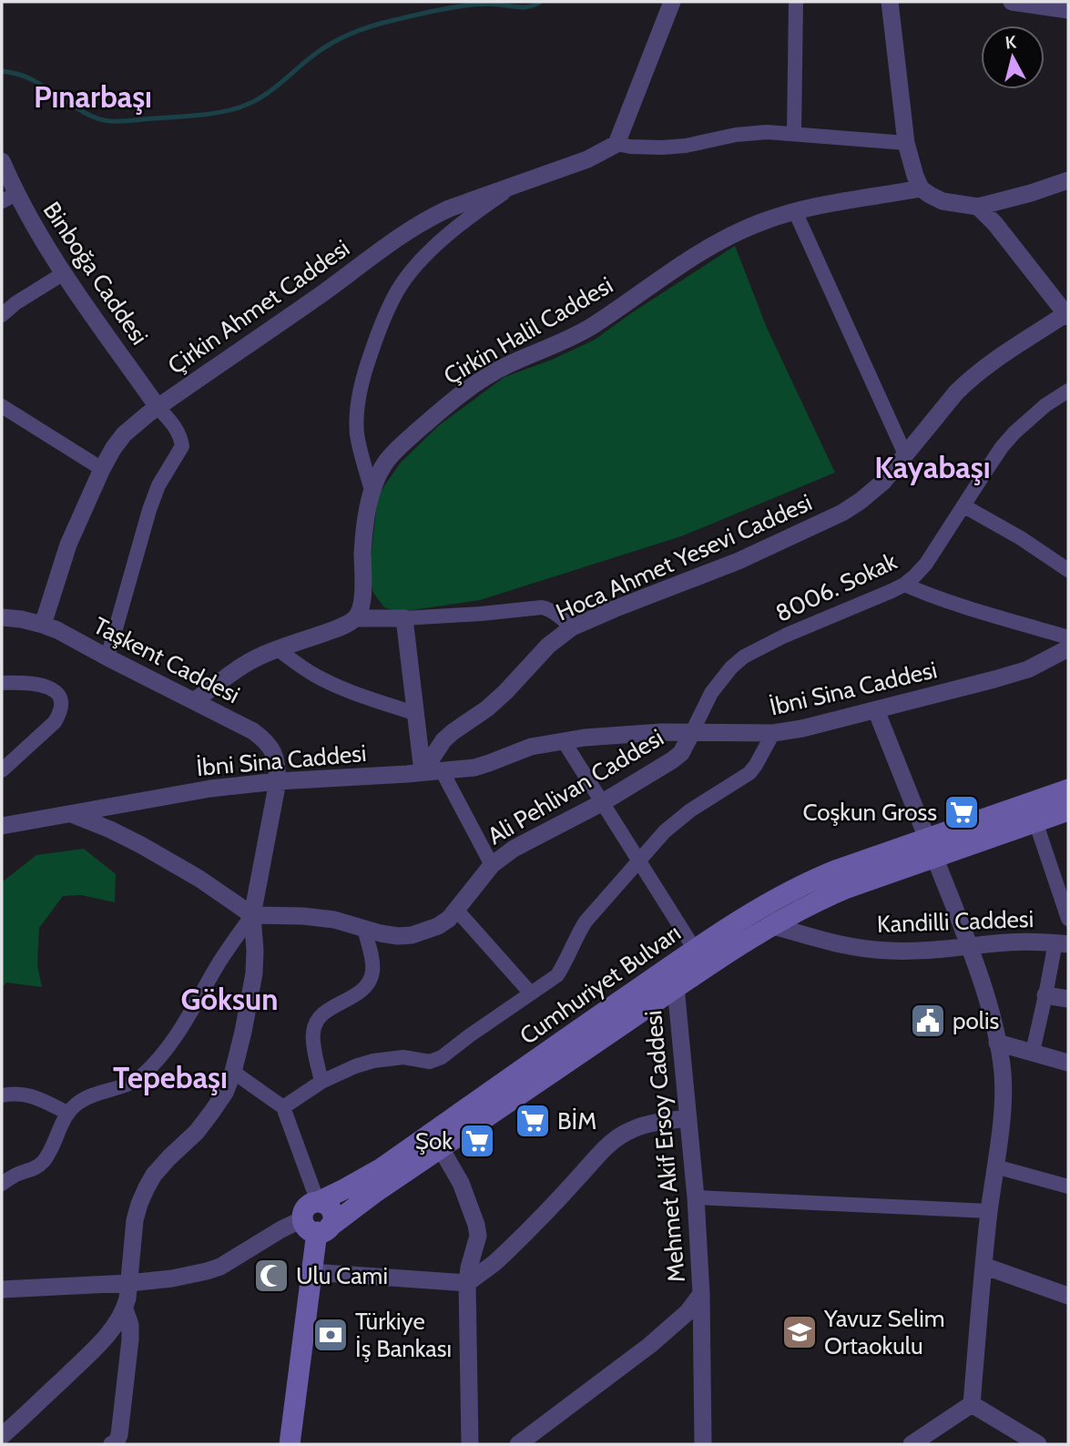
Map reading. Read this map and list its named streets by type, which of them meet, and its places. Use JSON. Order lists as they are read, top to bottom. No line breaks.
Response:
{"streets":{"main road":["Cumhuriyet Bulvarı"],"street":["Binboğa Caddesi","Çirkin Ahmet Caddesi","Çirkin Halil Caddesi","Hoca Ahmet Yesevi Caddesi","8006. Sokak","Taşkent Caddesi","İbni Sina Caddesi","Ali Pehlivan Caddesi","Kandilli Caddesi","Mehmet Akif Ersoy Caddesi"]},"crossings":[["Binboğa Caddesi","Çirkin Ahmet Caddesi"],["Çirkin Ahmet Caddesi","Taşkent Caddesi"],["Hoca Ahmet Yesevi Caddesi","İbni Sina Caddesi"],["8006. Sokak","İbni Sina Caddesi"],["8006. Sokak","Ali Pehlivan Caddesi"],["Taşkent Caddesi","İbni Sina Caddesi"],["Taşkent Caddesi","Ali Pehlivan Caddesi"],["İbni Sina Caddesi","Ali Pehlivan Caddesi"],["Kandilli Caddesi","Cumhuriyet Bulvarı"],["Cumhuriyet Bulvarı","Mehmet Akif Ersoy Caddesi"]],"districts":["Pınarbaşı","Kayabaşı","Göksun","Tepebaşı"],"places":{"supermarket":["Coşkun Gross","BİM","Şok"],"public building":["polis"],"mosque":["Ulu Cami"],"school or university":["Yavuz Selim Ortaokulu"],"bank":["Türkiye İş Bankası"]},"north":"top"}
